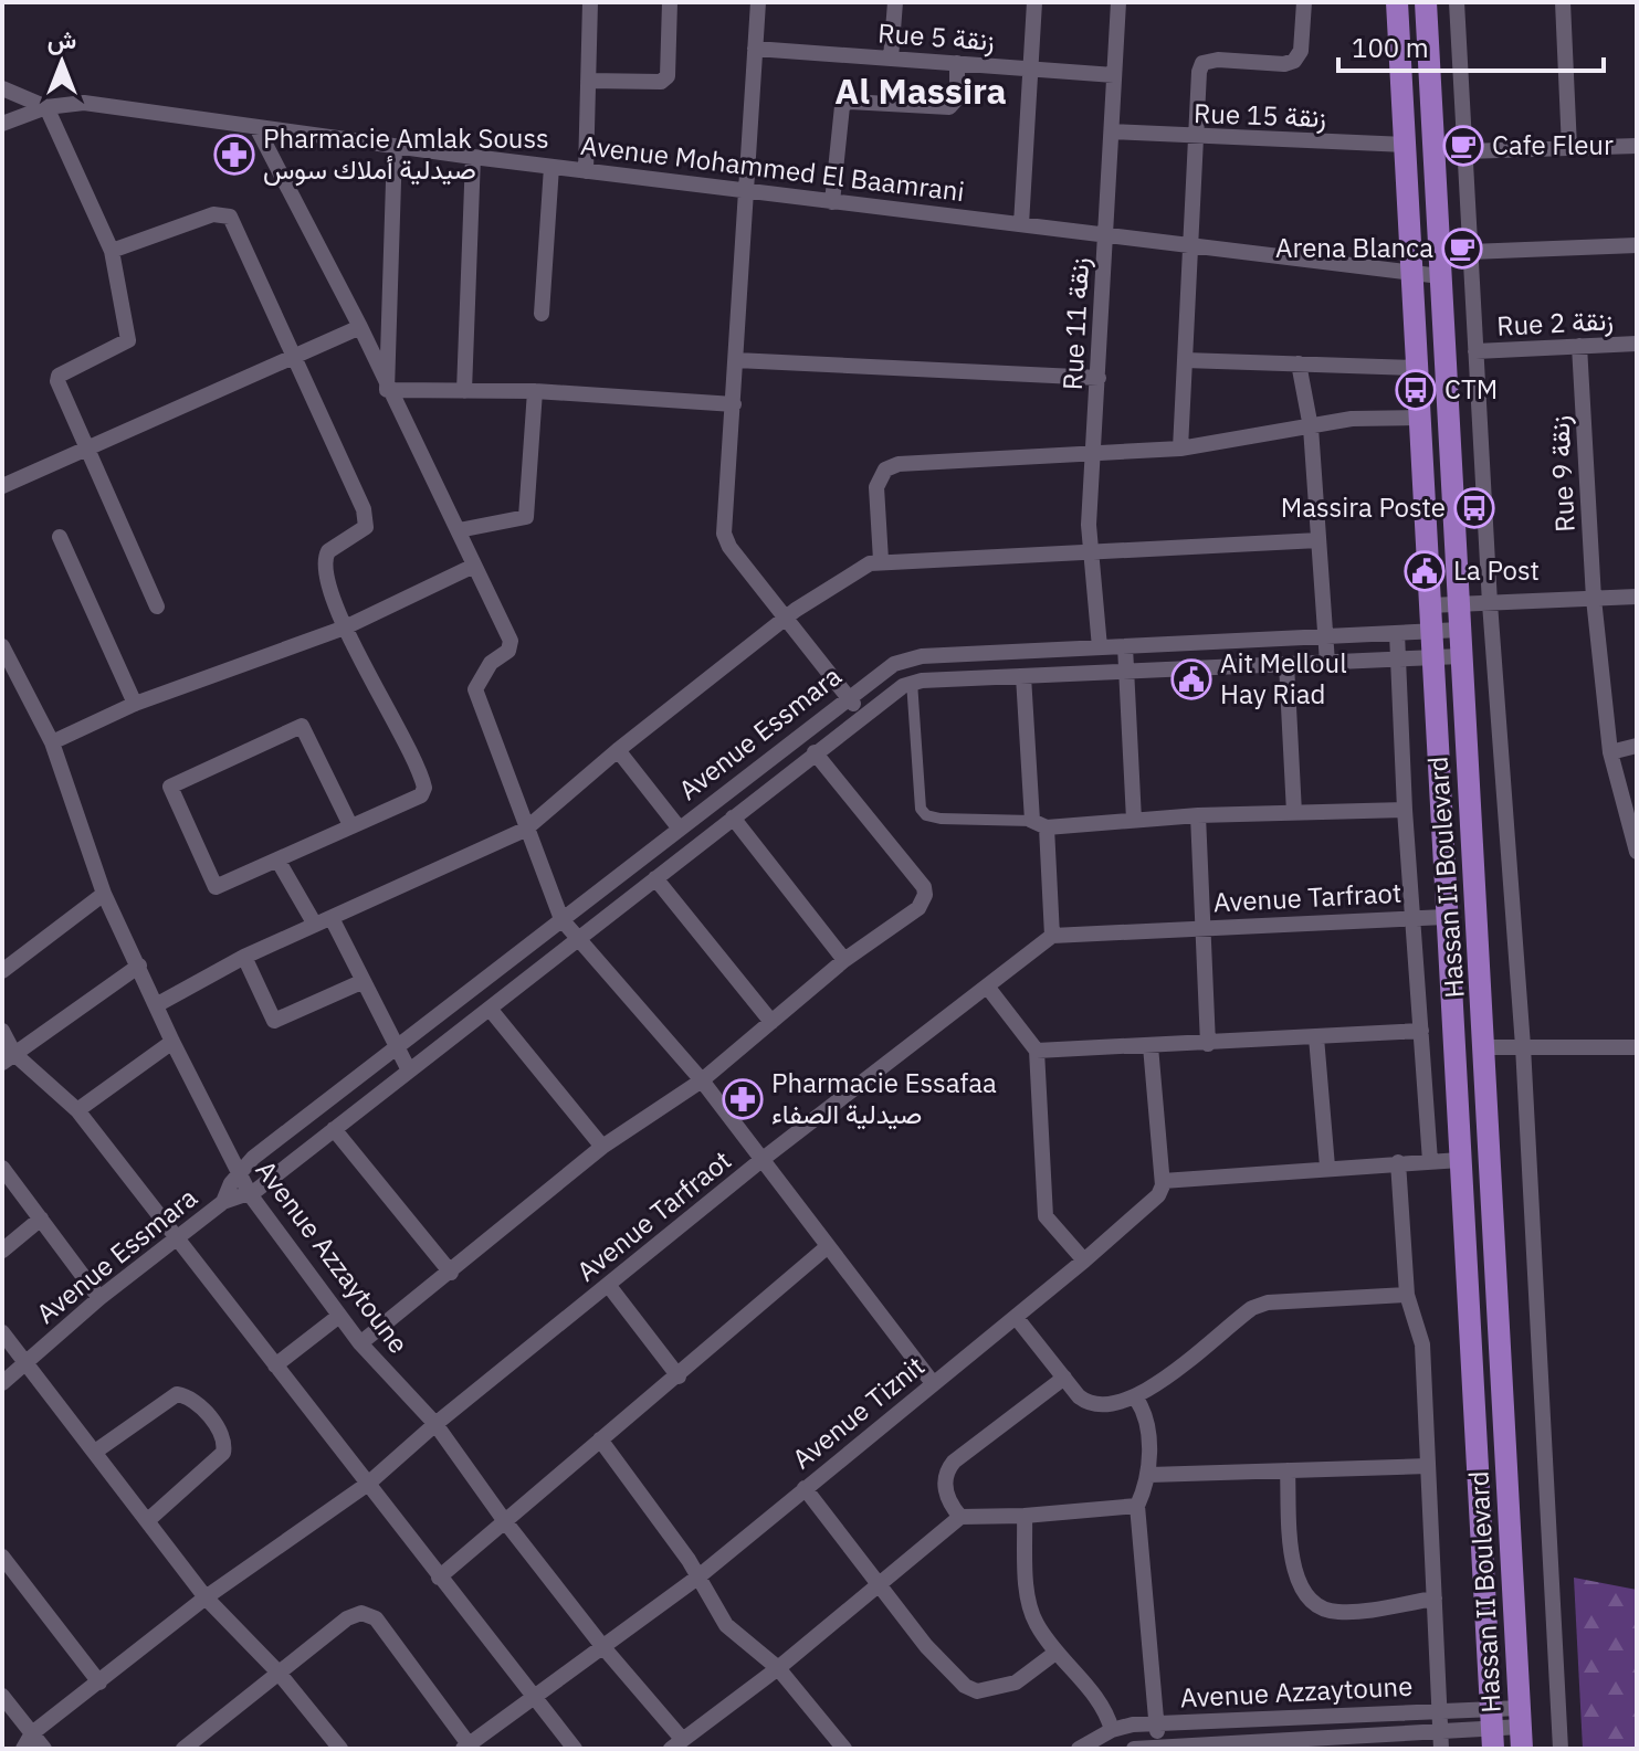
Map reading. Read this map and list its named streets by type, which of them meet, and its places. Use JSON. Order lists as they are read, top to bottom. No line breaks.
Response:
{"streets":{"main road":["Hassan II Boulevard"],"street":["Rue 5 زنقة","Rue 15 زنقة","Avenue Mohammed El Baamrani","Rue 11 زنقة","Rue 2 زنقة","Rue 9 زنقة","Avenue Essmara","Avenue Tarfraot","Avenue Azzaytoune","Avenue Tiznit"]},"crossings":[["Rue 5 زنقة","Rue 11 زنقة"],["Rue 15 زنقة","Rue 11 زنقة"],["Rue 15 زنقة","Hassan II Boulevard"],["Avenue Mohammed El Baamrani","Rue 11 زنقة"],["Avenue Mohammed El Baamrani","Hassan II Boulevard"],["Rue 11 زنقة","Avenue Essmara"],["Rue 2 زنقة","Rue 9 زنقة"],["Avenue Essmara","Hassan II Boulevard"],["Avenue Essmara","Avenue Azzaytoune"],["Hassan II Boulevard","Avenue Tarfraot"],["Hassan II Boulevard","Avenue Azzaytoune"],["Avenue Tarfraot","Avenue Azzaytoune"],["Avenue Azzaytoune","Avenue Tiznit"]],"districts":["Al Massira"],"places":{"cafe":["Cafe Fleur","Arena Blanca"],"pharmacy":["Pharmacie Amlak Souss صيدلية أملاك سوس","Pharmacie Essafaa صيدلية الصفاء"],"bus stop":["CTM","Massira Poste"],"public building":["La Post","Ait Melloul Hay Riad"]},"scale_bar":"100 m","north":"top"}
